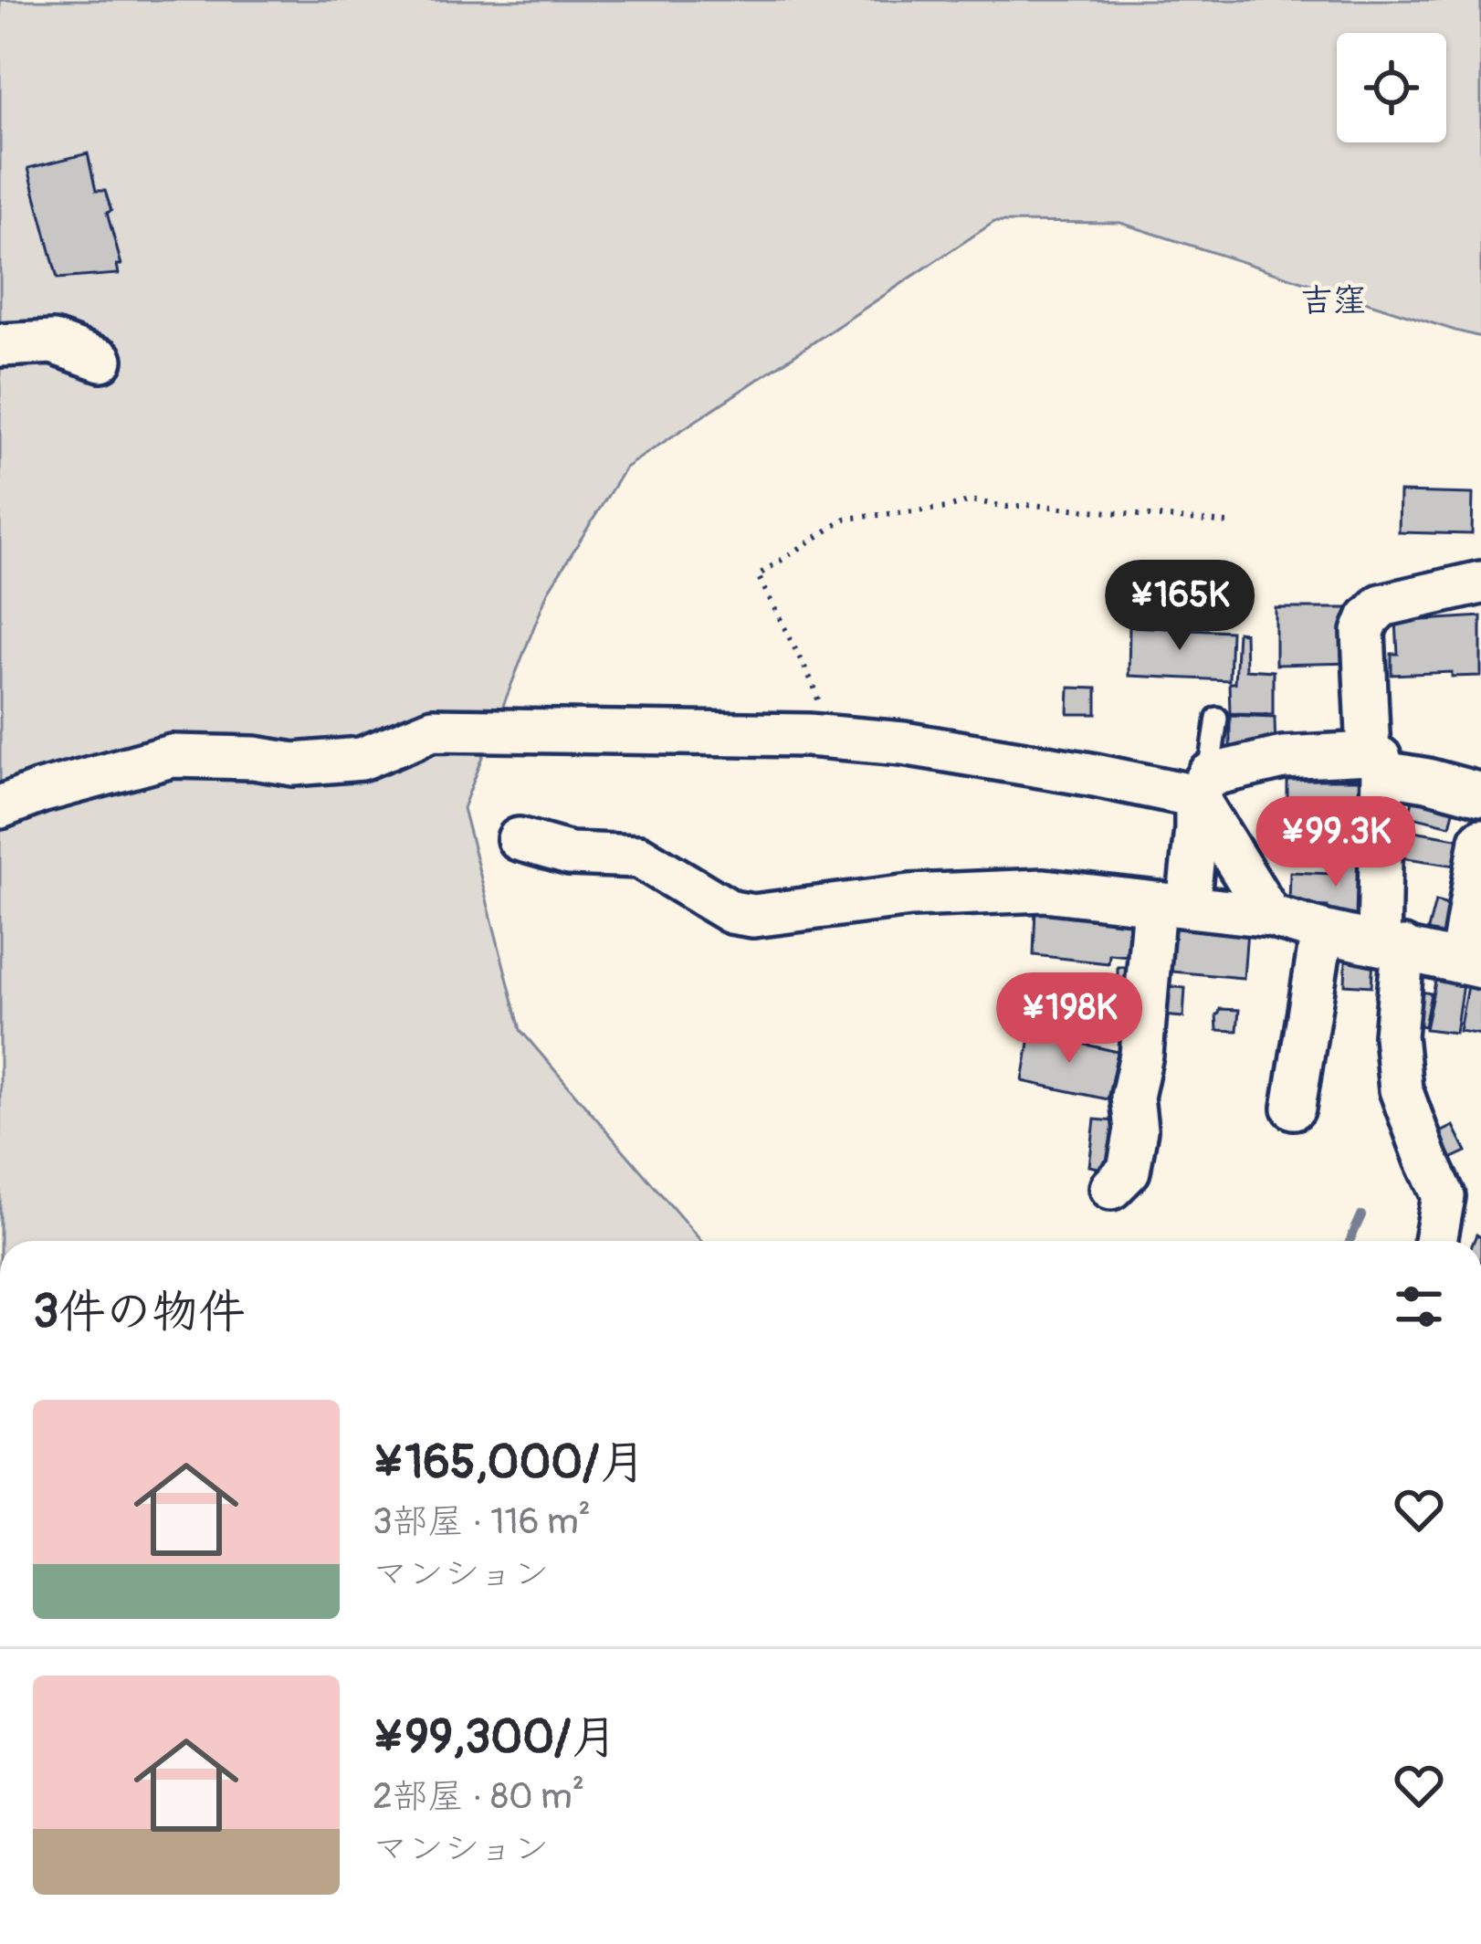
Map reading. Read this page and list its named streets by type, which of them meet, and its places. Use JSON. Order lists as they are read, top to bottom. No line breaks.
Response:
{"districts":["吉窪"],"page":{"price":["¥165K","¥99.3K","¥198K"],"heading":"3件の物件","list":[{"name":"¥165,000/月","note":"3部屋 · 116 m² · マンション"},{"name":"¥99,300/月","note":"2部屋 · 80 m² · マンション"}]}}
